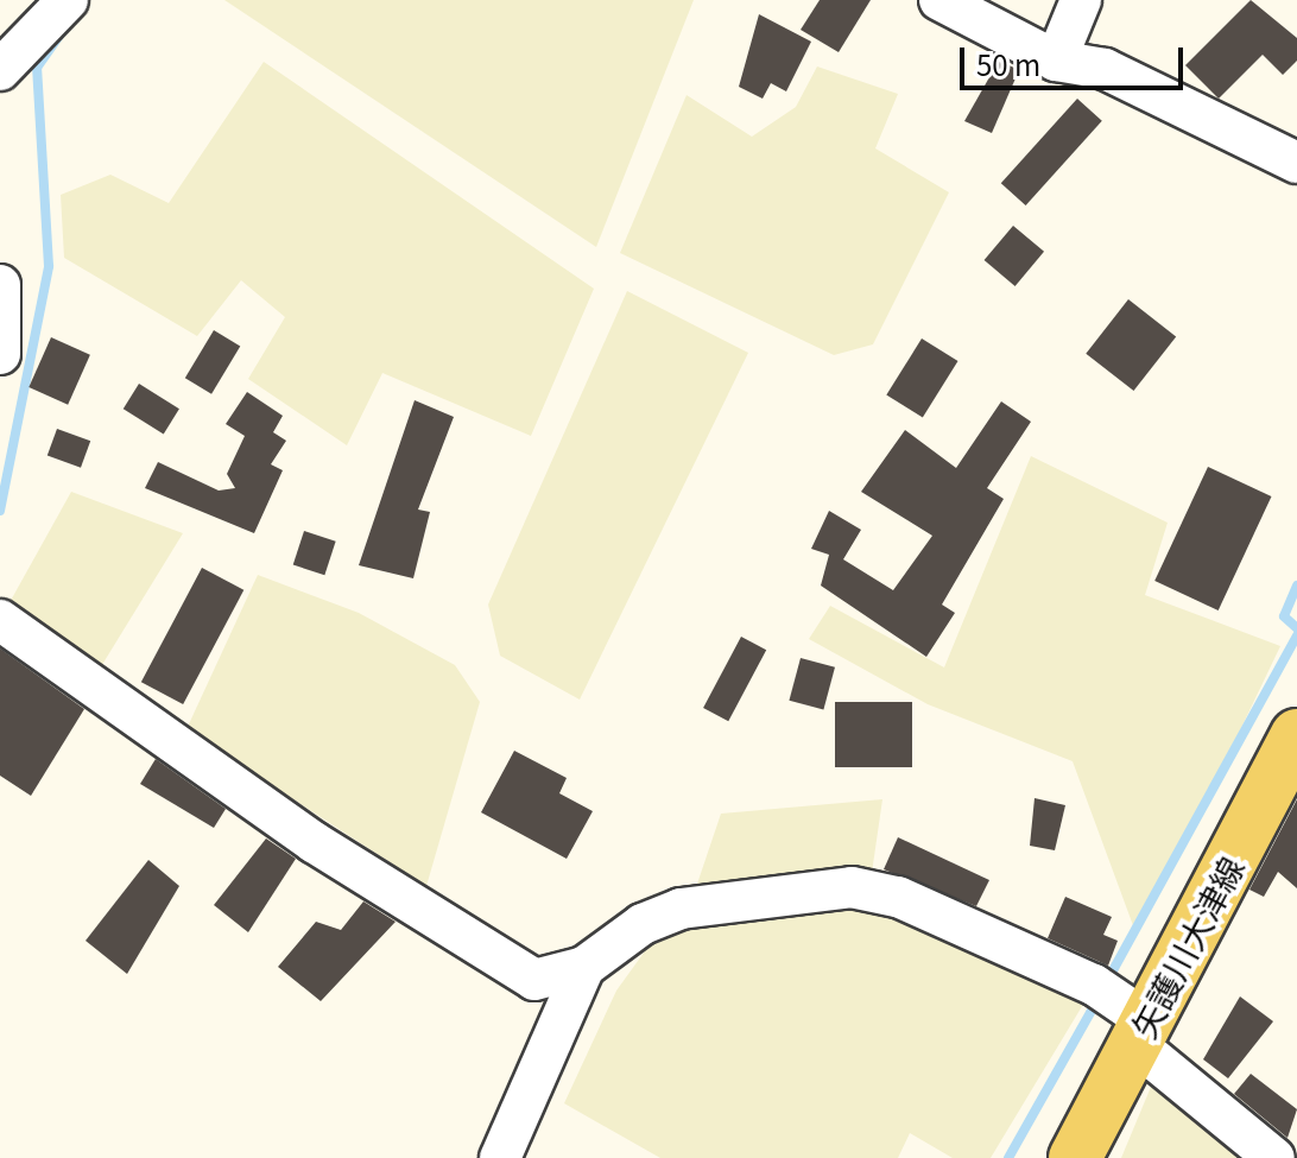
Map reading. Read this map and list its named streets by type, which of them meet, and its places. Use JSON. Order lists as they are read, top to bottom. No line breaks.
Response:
{"streets":{"main road":["矢護川大津線"]},"scale_bar":"50 m"}
